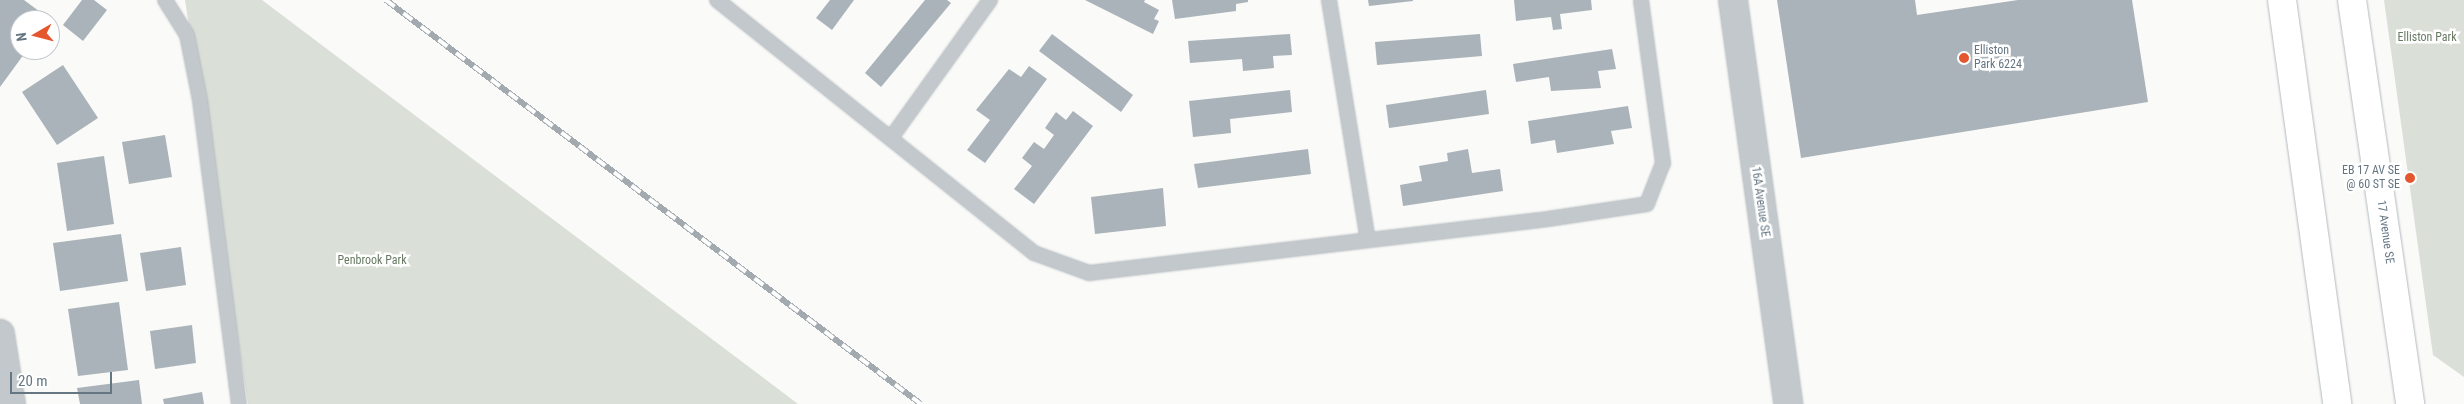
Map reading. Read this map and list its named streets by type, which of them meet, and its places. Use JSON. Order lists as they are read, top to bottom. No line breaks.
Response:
{"streets":{"main road":["17 Avenue SE"],"street":["16A Avenue SE"]},"parks":["Elliston Park","Penbrook Park"],"places":["Elliston Park 6224","EB 17 AV SE @ 60 ST SE"],"scale_bar":"20 m","north":"left"}
